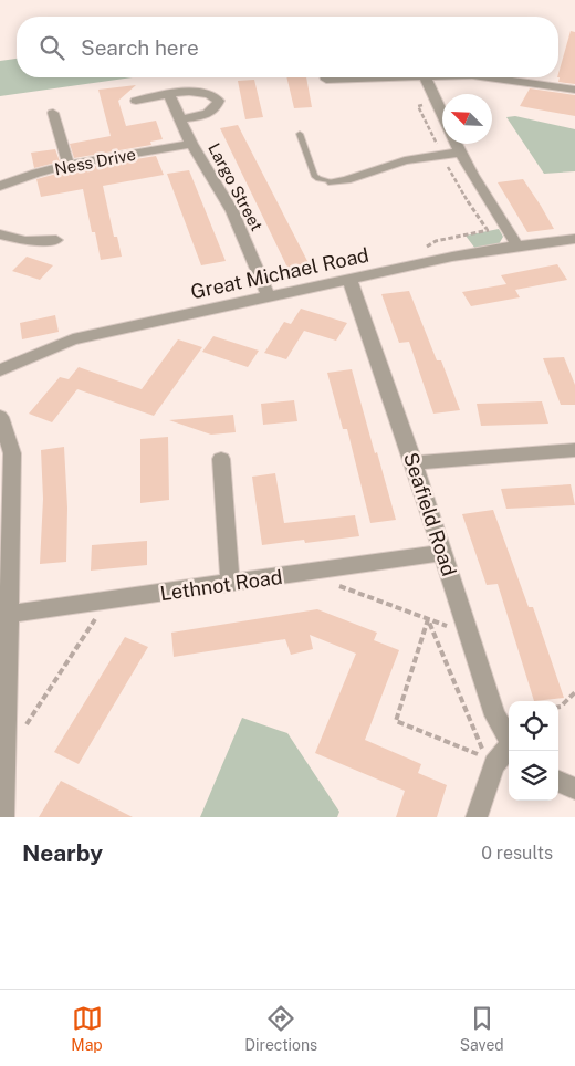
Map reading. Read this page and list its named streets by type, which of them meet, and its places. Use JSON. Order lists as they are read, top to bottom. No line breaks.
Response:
{"streets":{"street":["Ness Drive","Largo Street","Great Michael Road","Seafield Road","Lethnot Road"]},"crossings":[["Ness Drive","Largo Street"],["Largo Street","Great Michael Road"],["Great Michael Road","Seafield Road"],["Seafield Road","Lethnot Road"]],"north":"top left","page":{"search":"Search here","heading":["Nearby","0 results"],"nav":["Map","Directions","Saved"]}}
